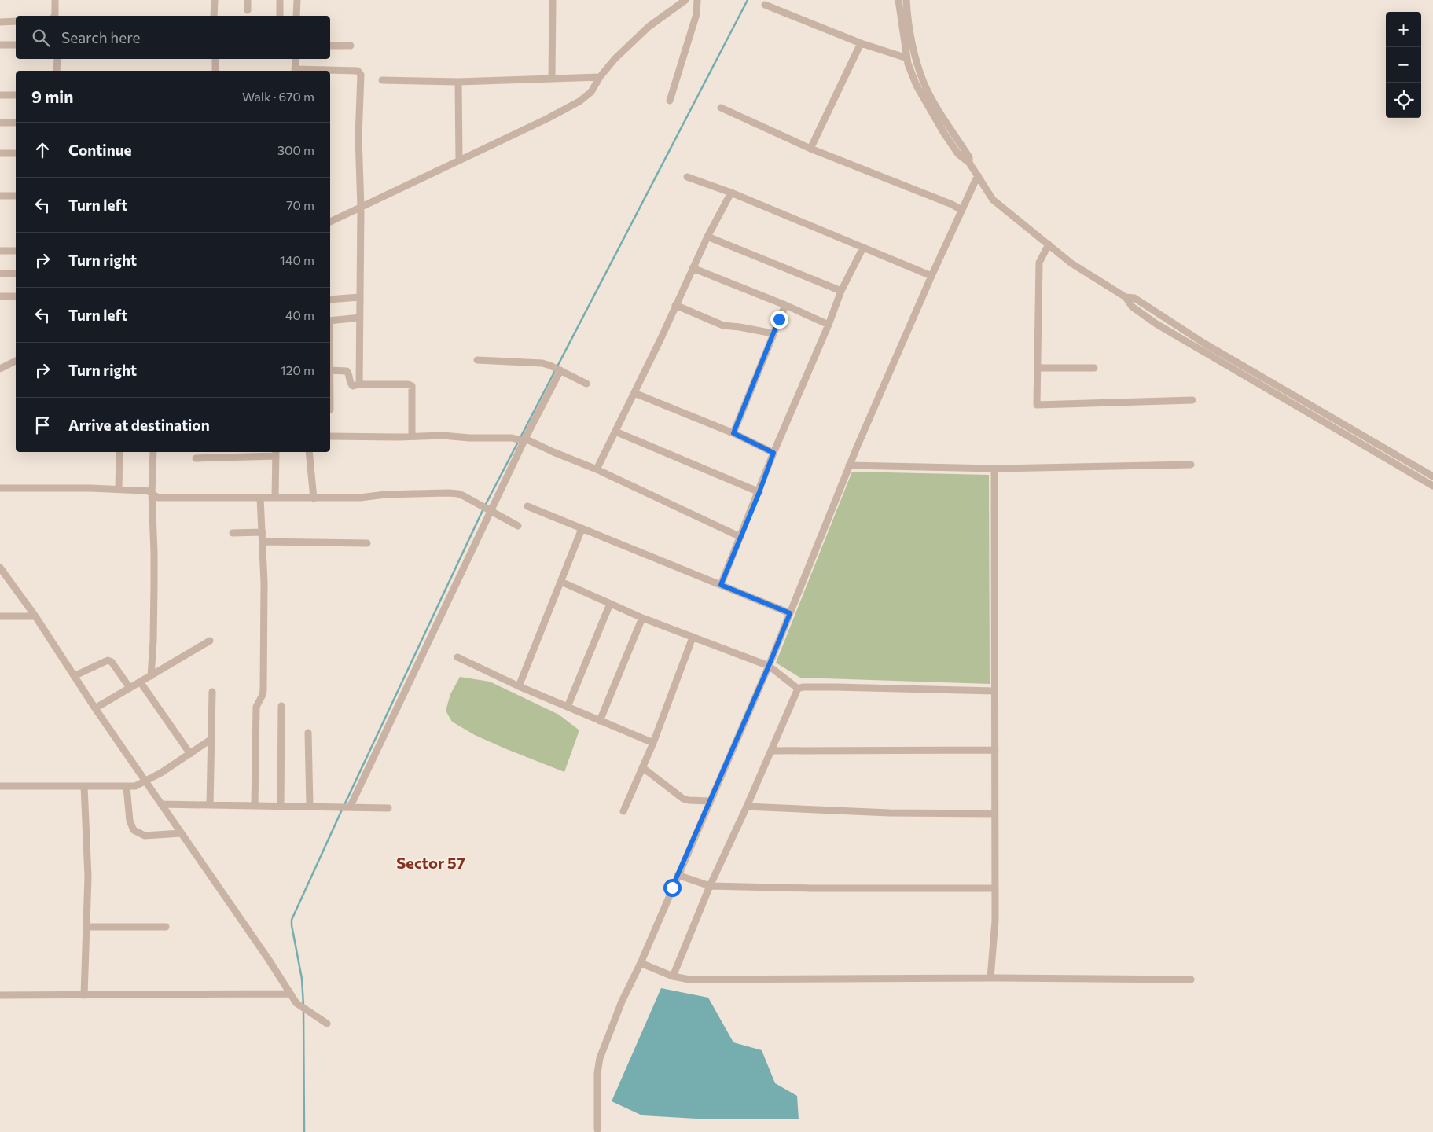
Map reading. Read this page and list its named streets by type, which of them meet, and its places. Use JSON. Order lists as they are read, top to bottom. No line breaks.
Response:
{"districts":["Sector 57"],"page":{"map_buttons":["+","−"],"search":"Search here","heading":["9 min","Walk · 670 m"],"list":[["Continue","300 m"],["Turn left","70 m"],["Turn right","140 m"],["Turn left","40 m"],["Turn right","120 m"],"Arrive at destination"]}}
